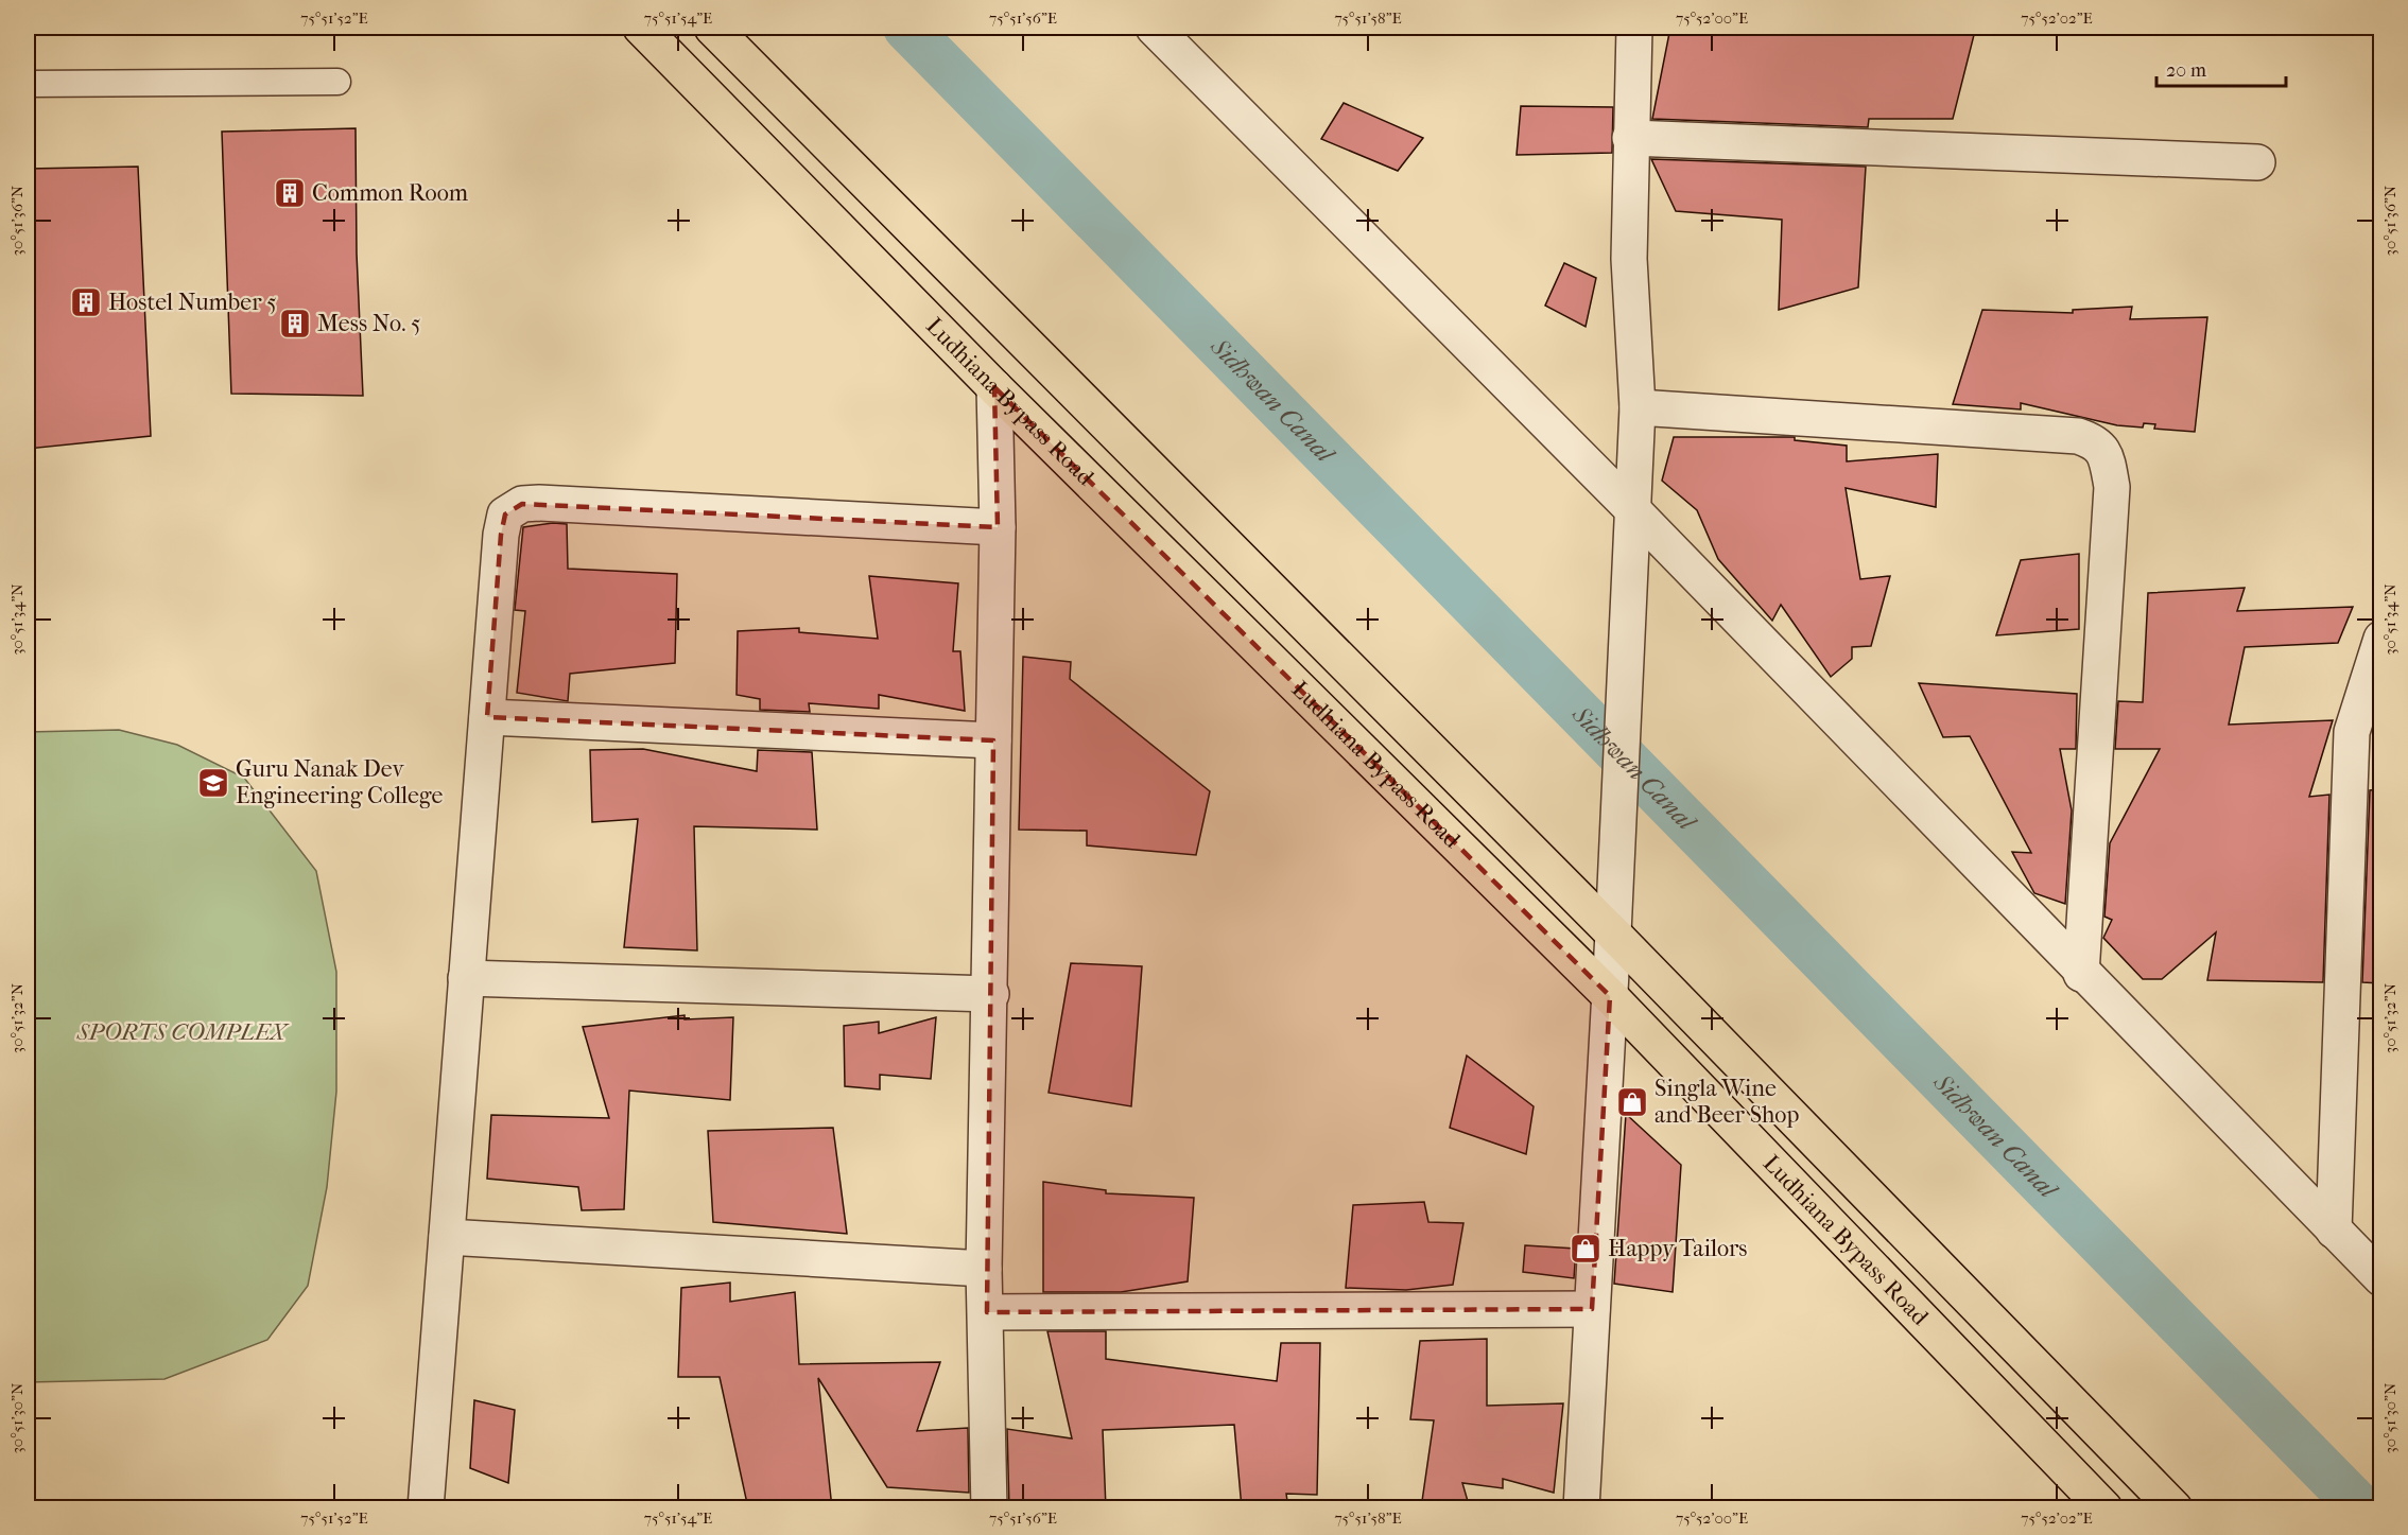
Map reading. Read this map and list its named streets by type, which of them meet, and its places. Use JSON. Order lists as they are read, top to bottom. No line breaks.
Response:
{"streets":{"highway":["Ludhiana Bypass Road"]},"water":["Sidhwan Canal"],"parks":["SPORTS COMPLEX"],"places":{"building":["Common Room","Hostel Number 5","Mess No. 5"],"school or university":["Guru Nanak Dev Engineering College"],"shop":["Singla Wine and Beer Shop","Happy Tailors"]},"scale_bar":"20 m","coordinates":["75°51'52\"E","75°51'54\"E","75°51'56\"E","75°51'58\"E","75°52'00\"E","75°52'02\"E","30°51'36\"N","30°51'34\"N","30°51'32\"N","30°51'30\"N"]}
